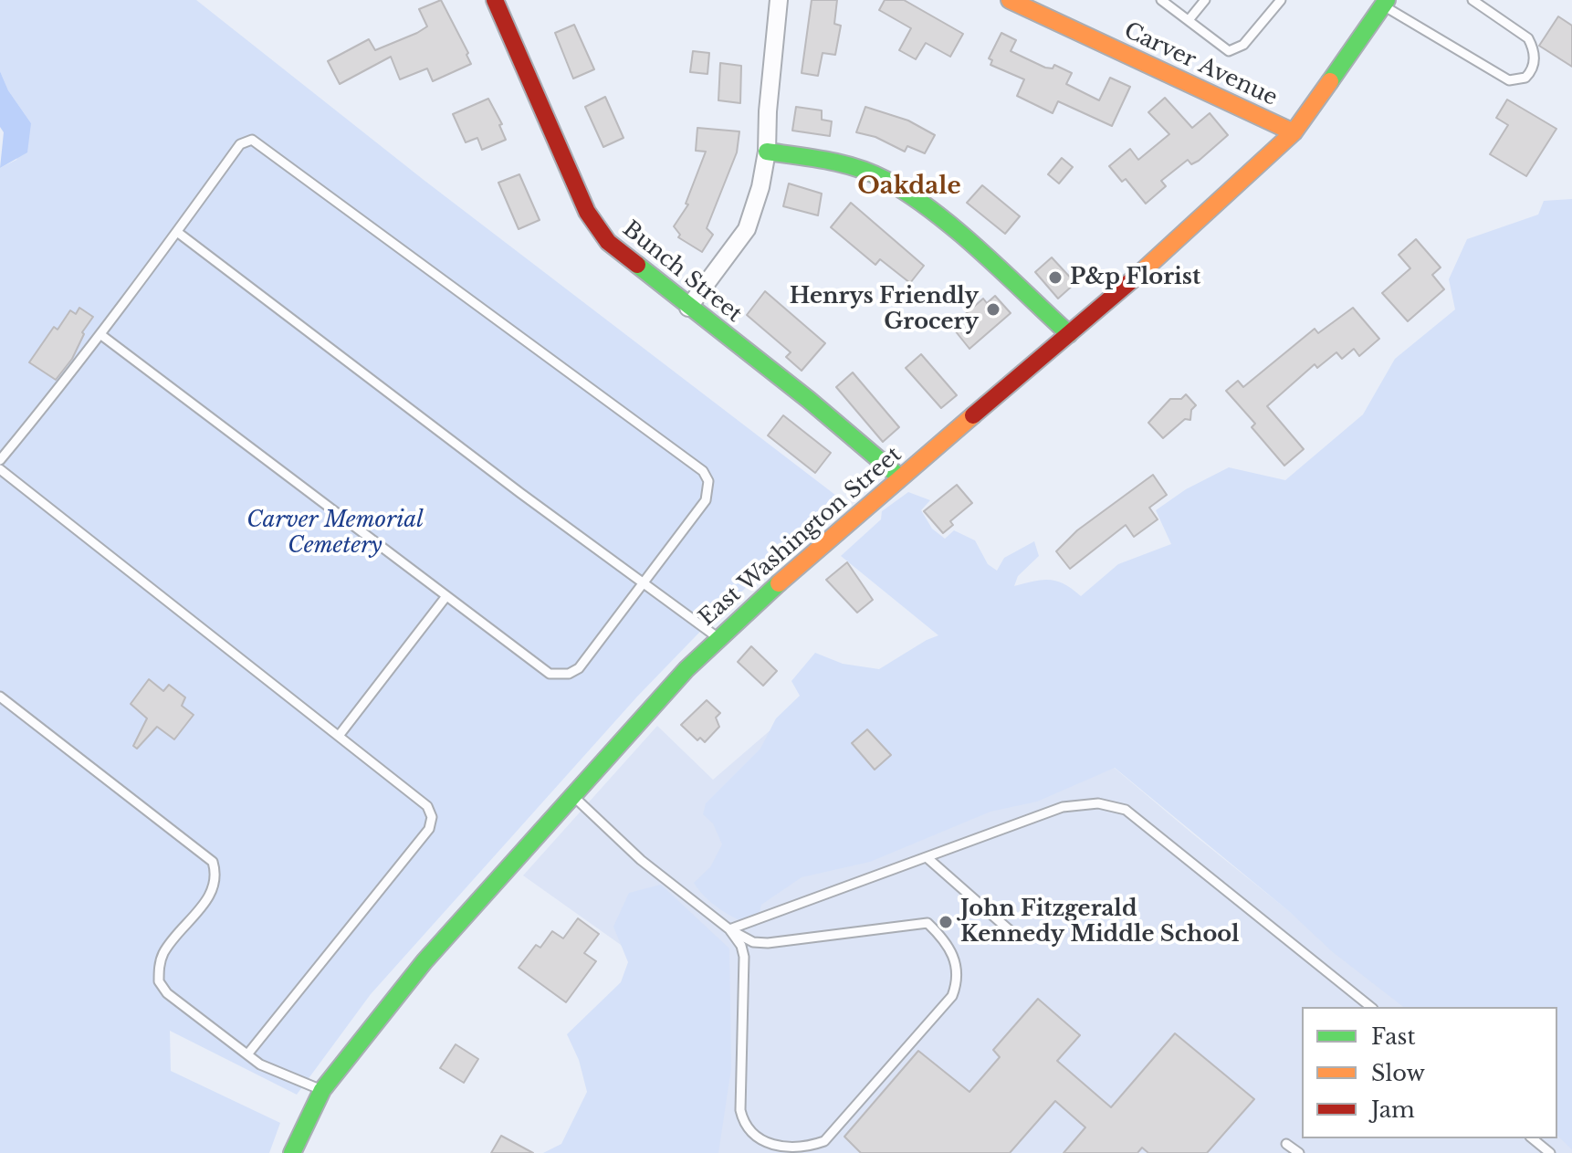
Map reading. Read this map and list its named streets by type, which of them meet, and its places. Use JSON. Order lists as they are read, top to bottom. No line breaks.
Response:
{"streets":{"main road":["Carver Avenue","Bunch Street","East Washington Street"]},"crossings":[["Carver Avenue","East Washington Street"],["Bunch Street","East Washington Street"]],"districts":["Oakdale"],"parks":["Carver Memorial Cemetery"],"places":["P&p Florist","Henrys Friendly Grocery","John Fitzgerald Kennedy Middle School"],"legend":["Fast","Slow","Jam"]}
